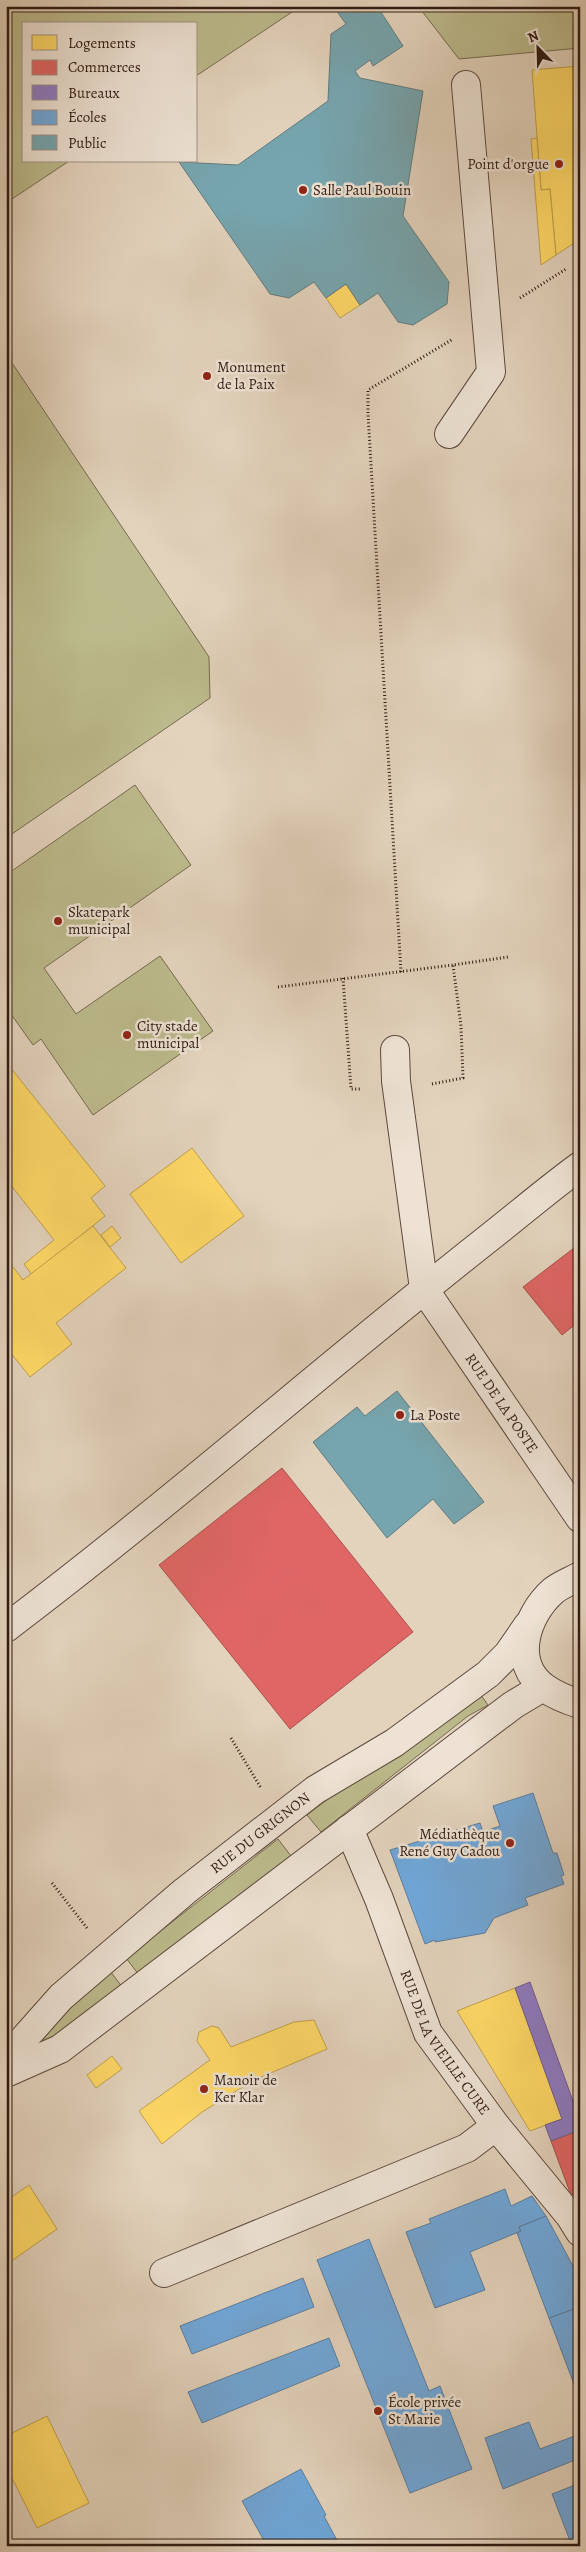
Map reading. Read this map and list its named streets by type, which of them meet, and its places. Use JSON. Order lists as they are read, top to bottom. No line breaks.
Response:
{"streets":{"street":["RUE DE LA POSTE","RUE DU GRIGNON","RUE DE LA VIEILLE CURE"]},"places":["Point d'orgue","Salle Paul Bouin","Monument de la Paix","Skatepark municipal","City stade municipal","La Poste","Médiathèque René Guy Cadou","Manoir de Ker Klar","École privée St Marie"],"legend":["Logements","Commerces","Bureaux","Écoles","Public"],"north":"top left"}
